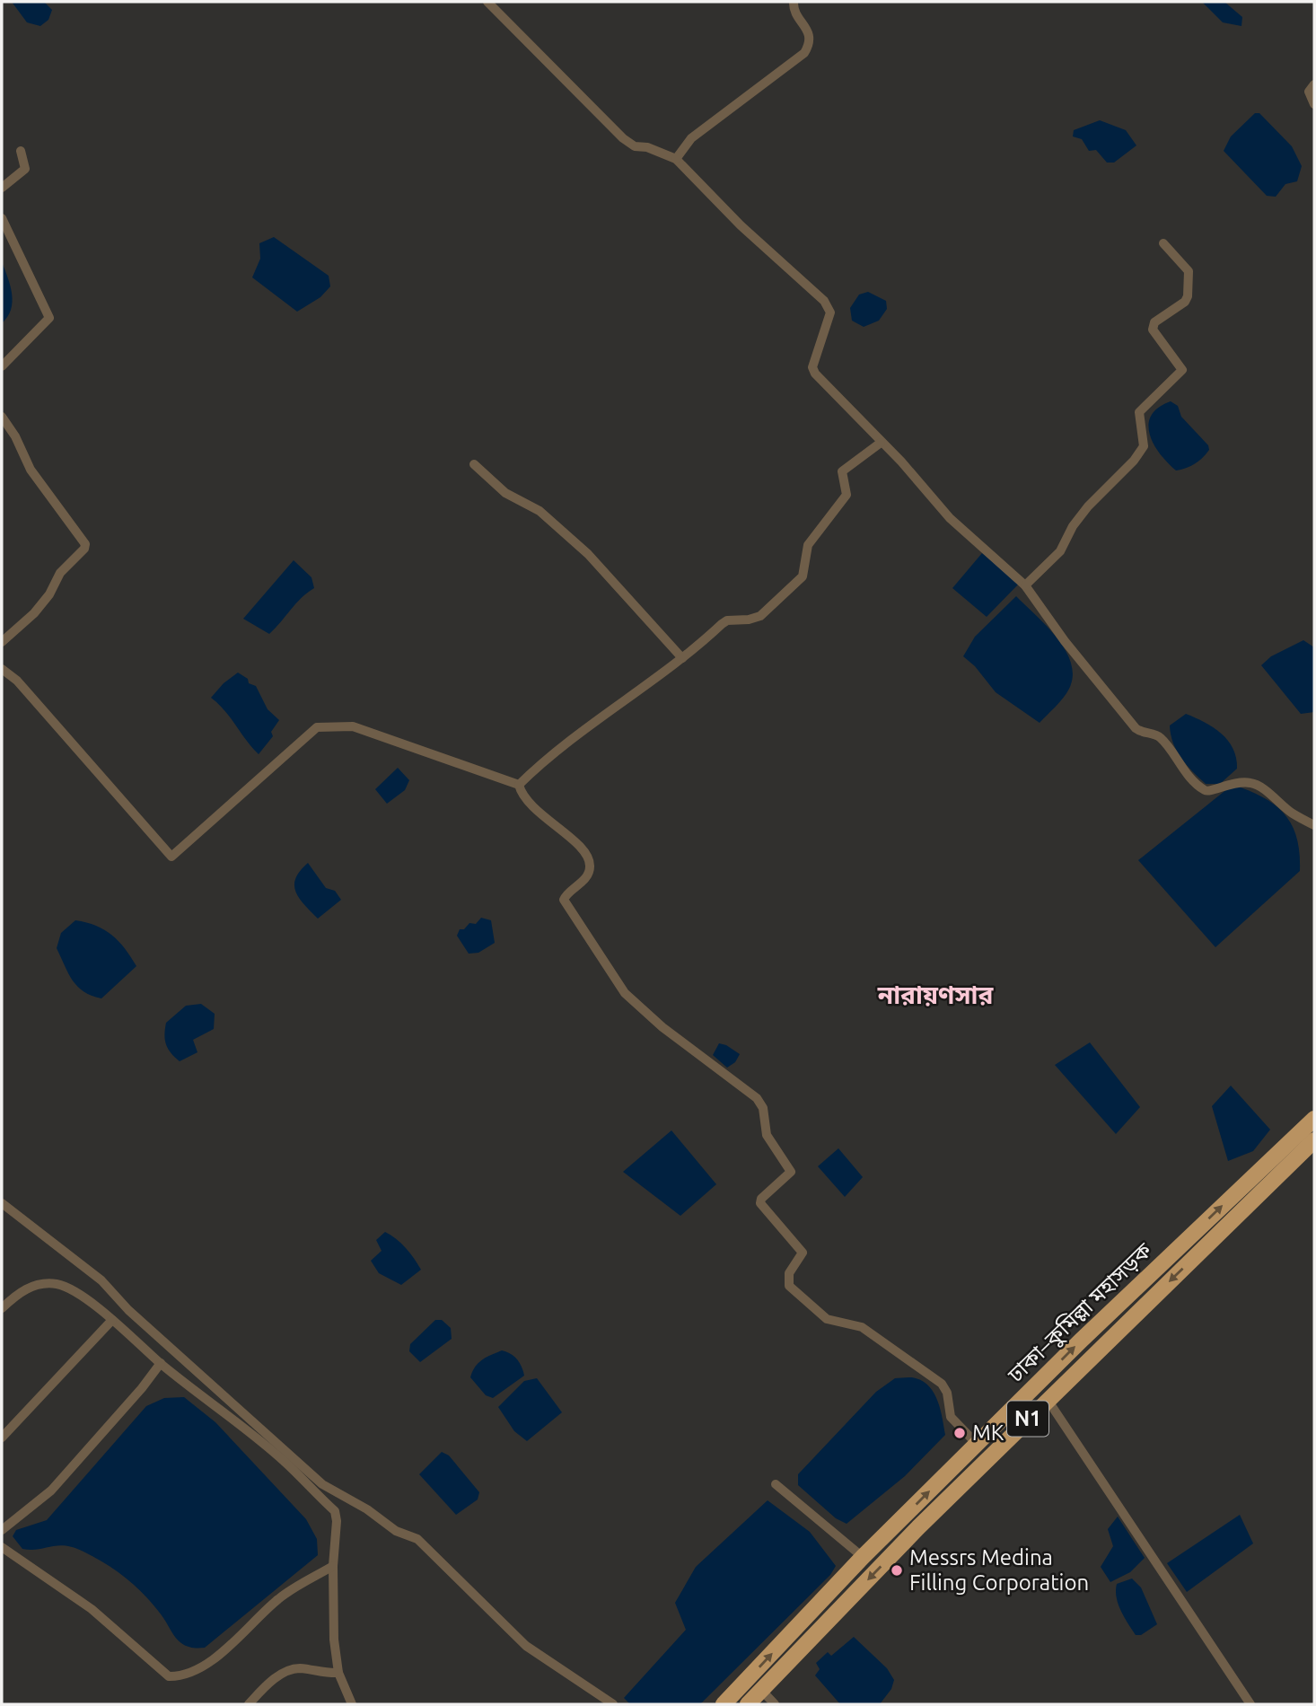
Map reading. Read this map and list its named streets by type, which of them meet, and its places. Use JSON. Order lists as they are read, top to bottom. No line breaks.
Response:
{"streets":{"highway":["ঢাকা–কুমিল্লা মহাসড়ক","N1"]},"districts":["নারায়ণসার"],"places":["MK","Messrs Medina Filling Corporation"]}
